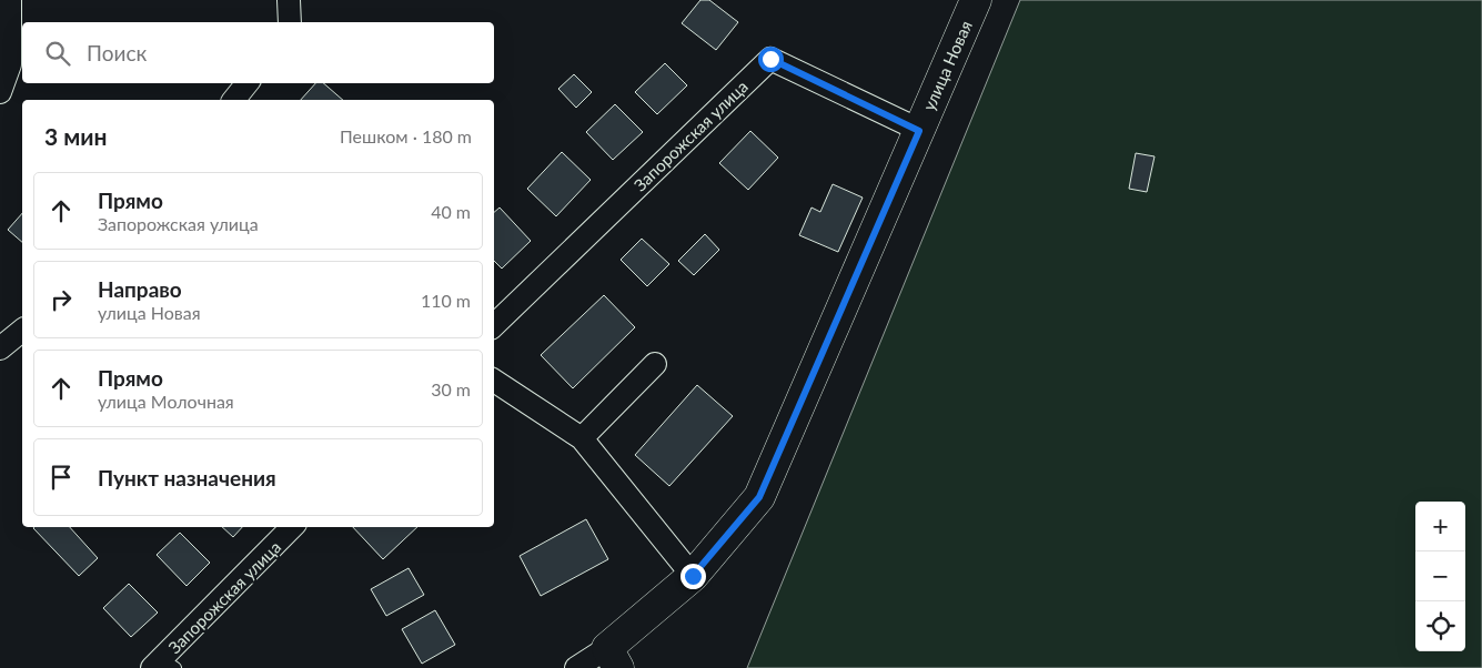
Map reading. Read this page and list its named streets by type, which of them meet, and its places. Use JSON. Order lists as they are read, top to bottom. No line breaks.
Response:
{"streets":{"street":["улица Новая","Запорожская улица"]},"crossings":[["улица Новая","Запорожская улица"]],"page":{"search":"Поиск","heading":["3 мин","Пешком · 180 m"],"list":[["Прямо","Запорожская улица","40 m"],["Направо","улица Новая","110 m"],["Прямо","улица Молочная","30 m"],"Пункт назначения"],"map_buttons":["+","−"]}}
